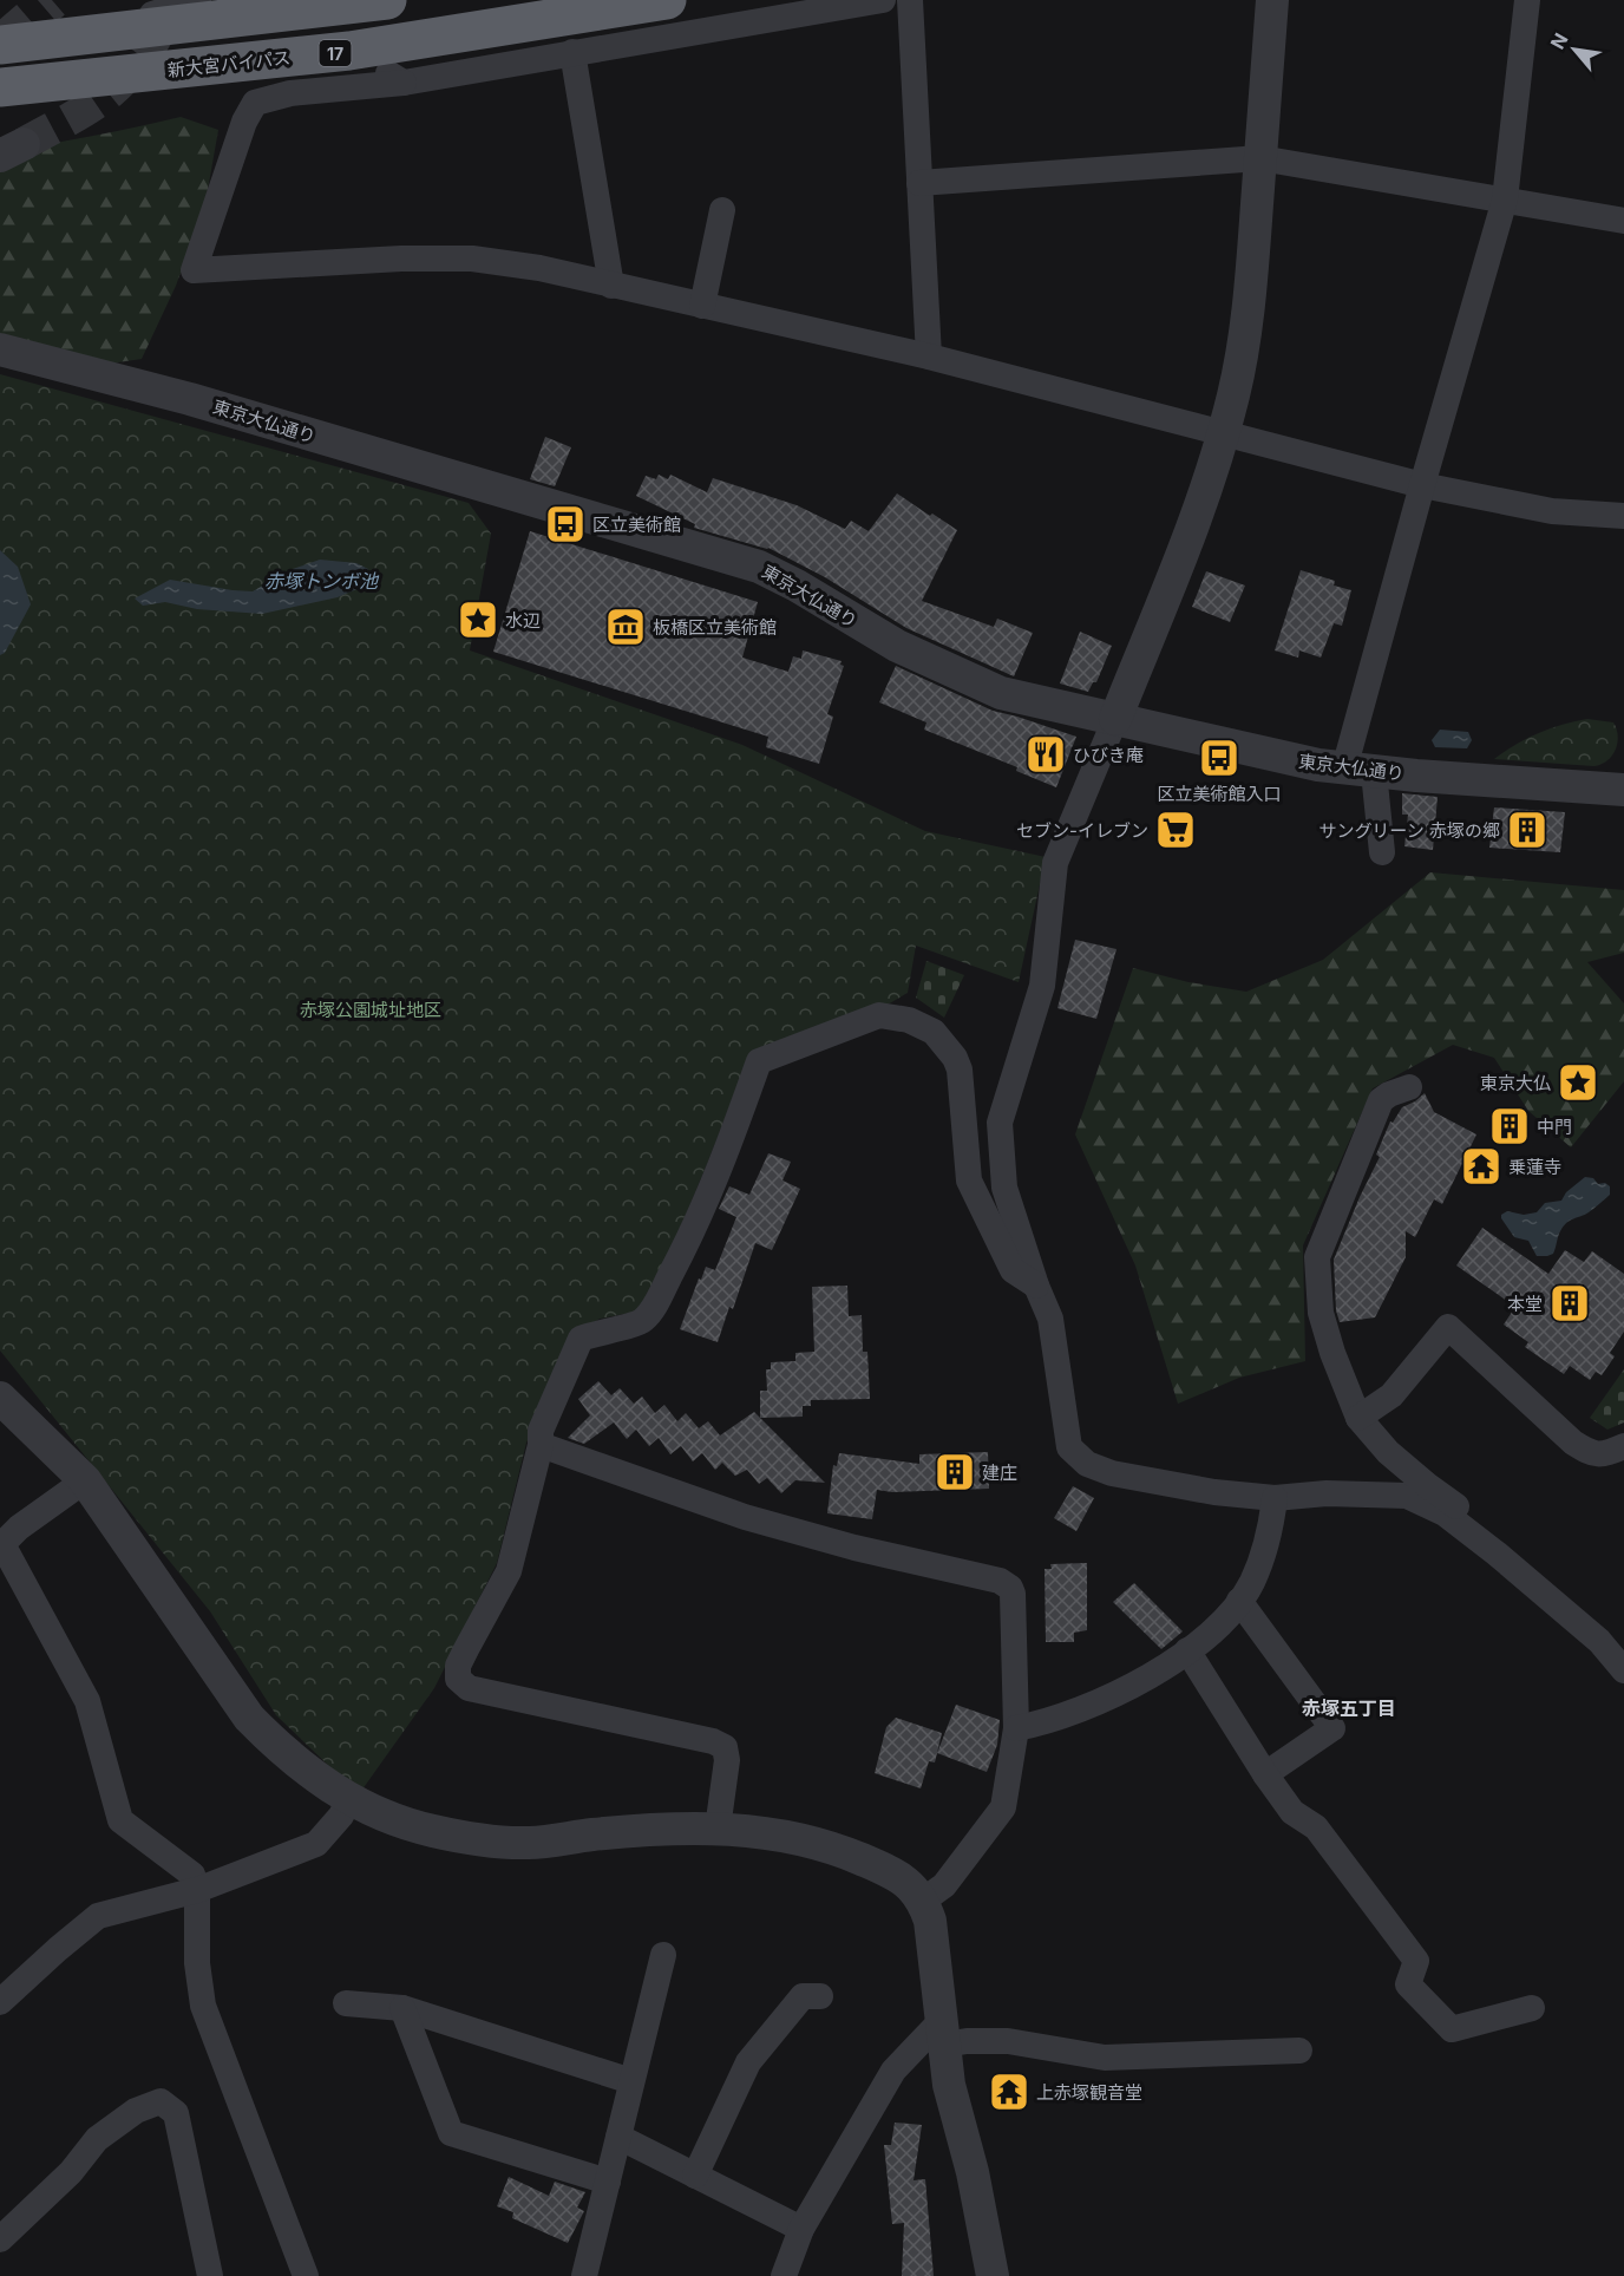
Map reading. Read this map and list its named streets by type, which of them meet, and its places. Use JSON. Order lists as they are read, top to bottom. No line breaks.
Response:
{"streets":{"highway":["17","新大宮バイパス"],"street":["東京大仏通り"]},"crossings":[["17","新大宮バイパス"]],"districts":["赤塚五丁目"],"water":["赤塚トンボ池"],"parks":["赤塚公園城址地区"],"places":{"bus stop":["区立美術館","区立美術館入口"],"place":["水辺","東京大仏"],"museum":["板橋区立美術館"],"restaurant":["ひびき庵"],"supermarket":["セブン-イレブン"],"building":["サングリーン 赤塚の郷","中門","本堂","建庄"],"temple":["乗蓮寺","上赤塚観音堂"]},"north":"top left"}
